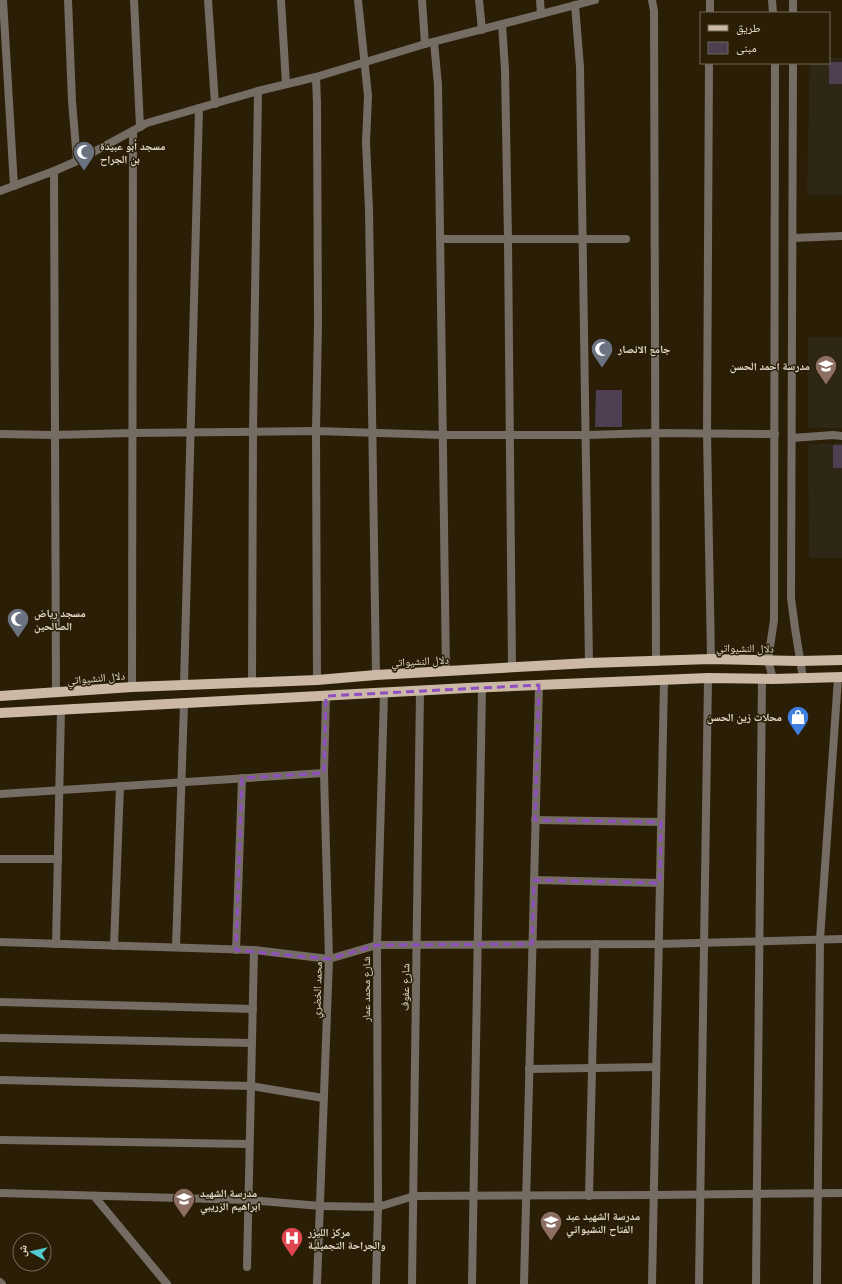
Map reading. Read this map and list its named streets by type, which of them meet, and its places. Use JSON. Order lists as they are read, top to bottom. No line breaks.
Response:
{"streets":{"main road":["دلال النشيواتي"],"street":["شارع عفوف","شارع محمد عمار","محمد الخضري"]},"places":{"mosque":["مسجد أبو عبيدة بن الجراح","جامع الانصار","مسجد رياض الصالحين"],"school or university":["مدرسة احمد الحسن","مدرسة الشهيد ابراهيم الزريبي","مدرسة الشهيد عبد الفتاح النشيواتي"],"shop":["محلات زين الحسن"],"hospital":["مركز الليزر والجراحة التجميلية"]},"legend":["طريق","مبنى"],"north":"left"}
